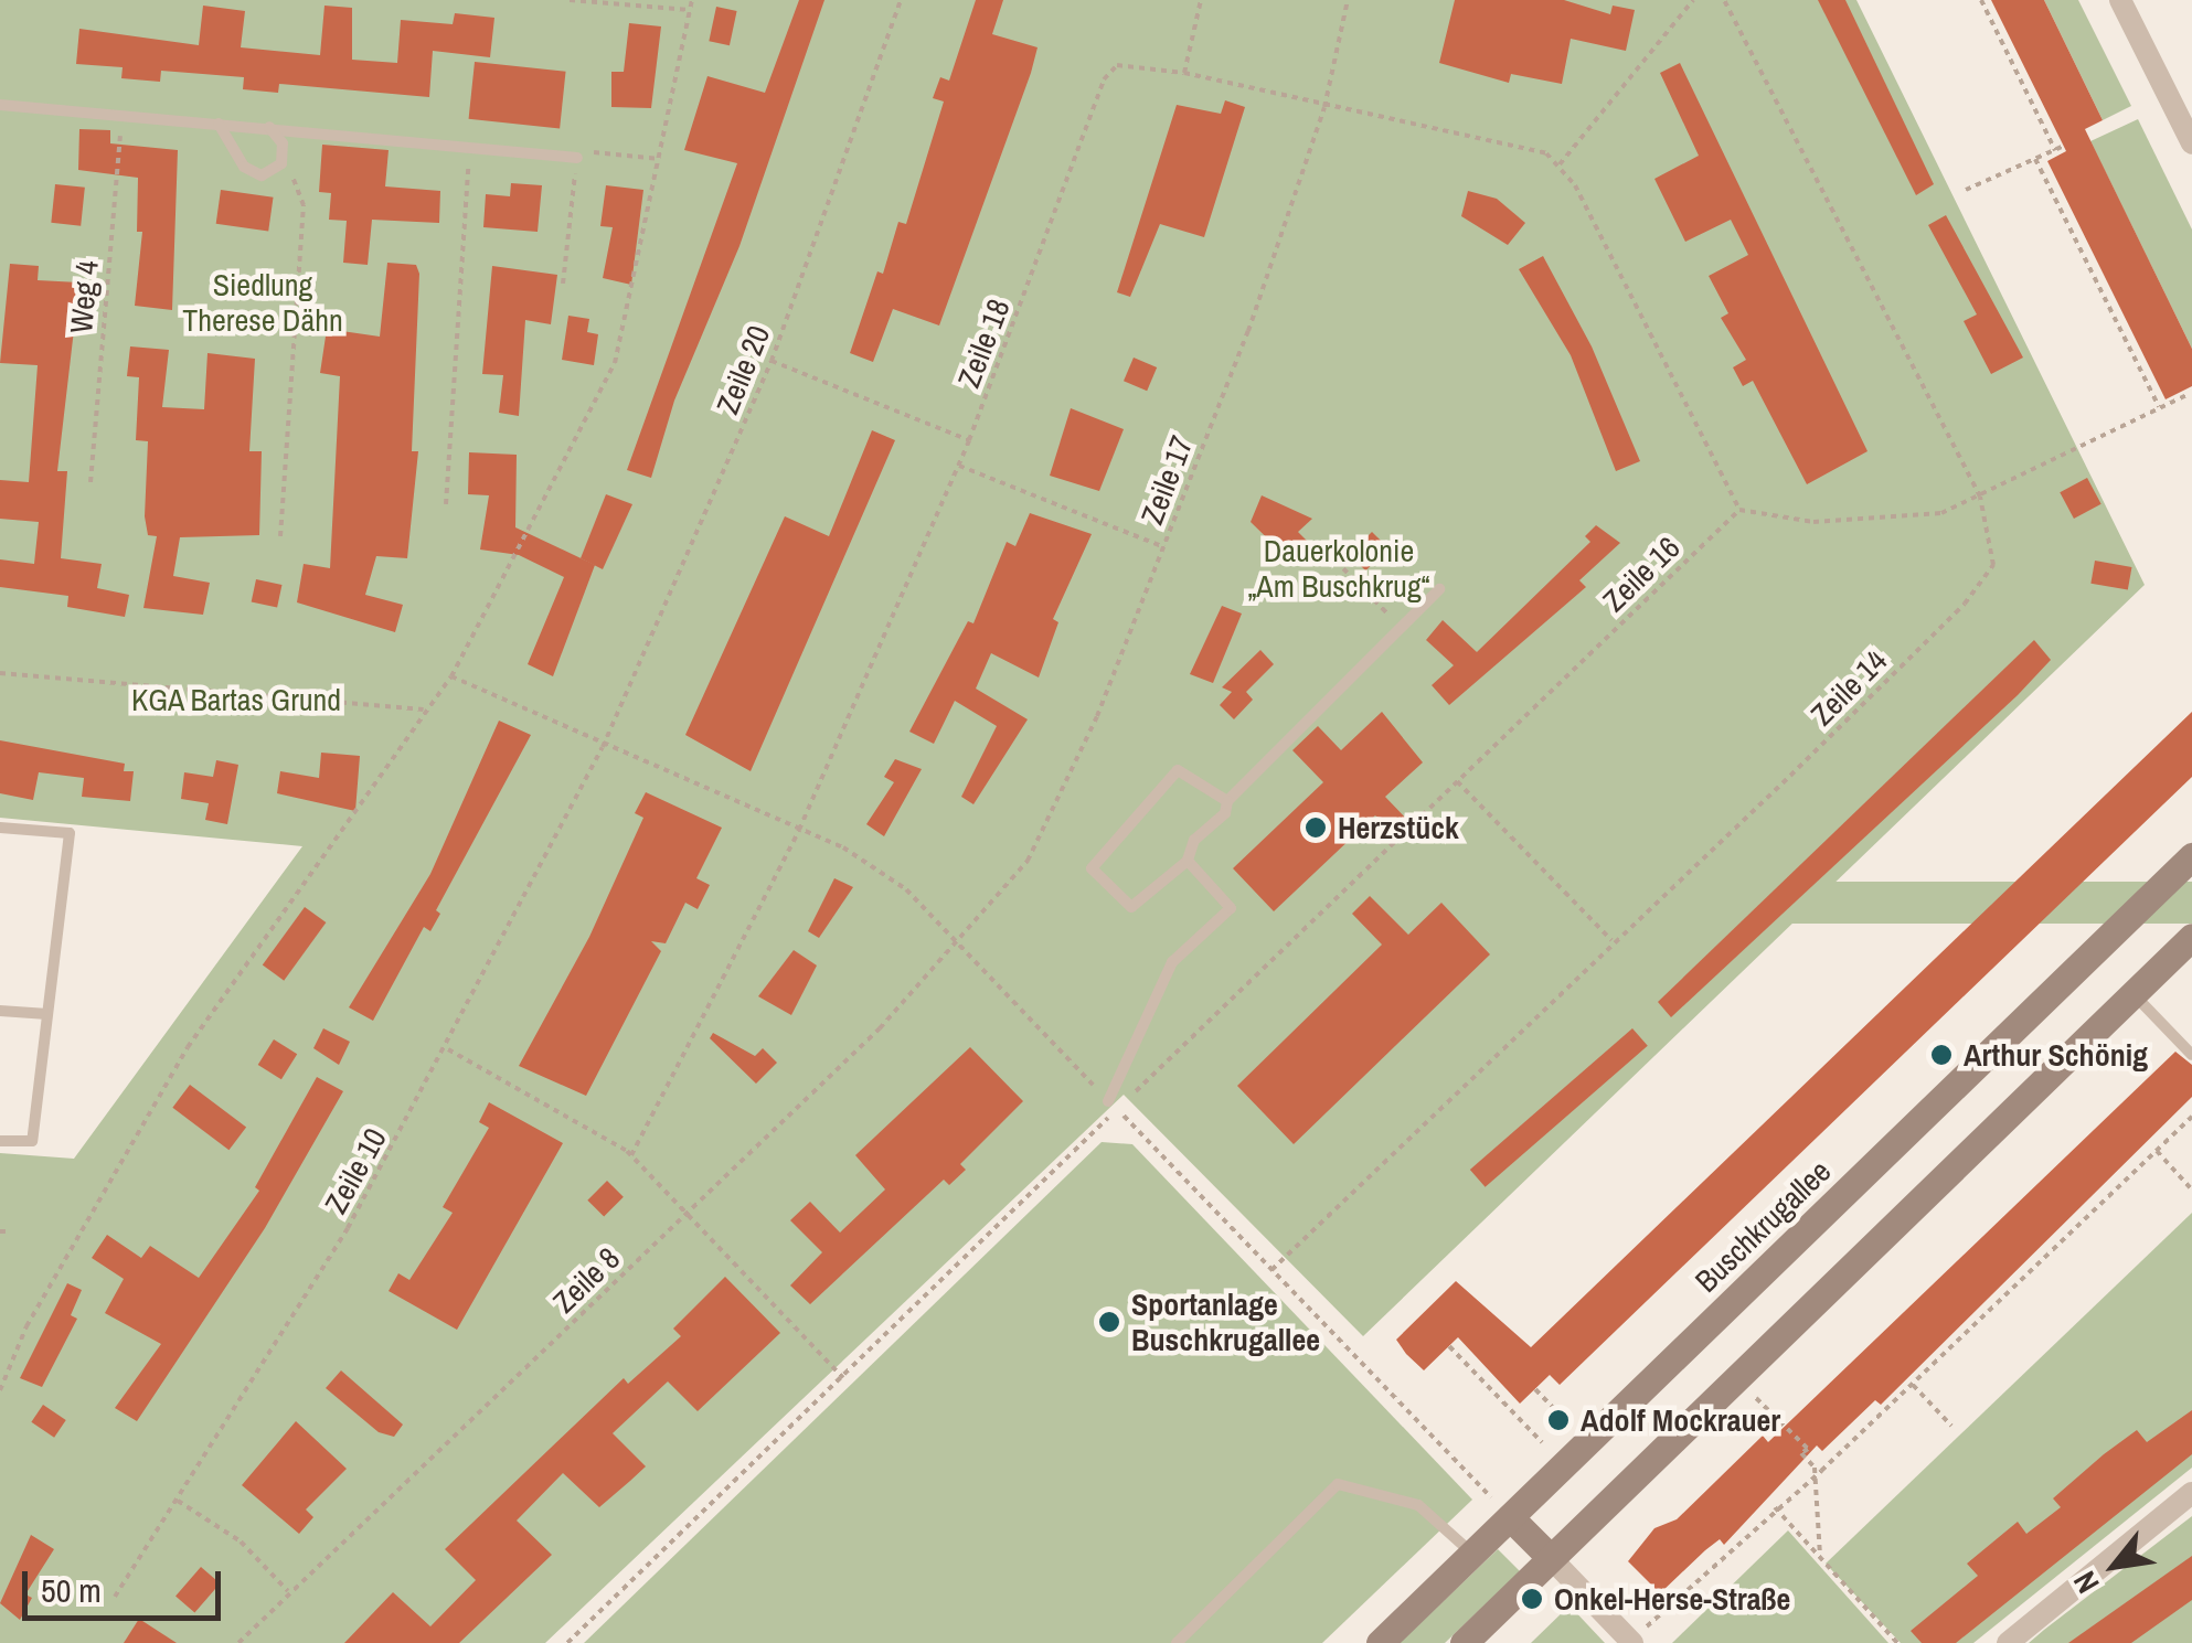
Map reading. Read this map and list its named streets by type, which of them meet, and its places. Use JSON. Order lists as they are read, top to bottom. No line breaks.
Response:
{"streets":{"main road":["Buschkrugallee"],"path":["Weg 4","Zeile 18","Zeile 20","Zeile 17","Zeile 16","Zeile 14","Zeile 10","Zeile 8"]},"crossings":[["Zeile 18","Zeile 17"],["Zeile 20","Zeile 10"],["Zeile 17","Zeile 8"]],"parks":["Siedlung Therese Dähn","Dauerkolonie „Am Buschkrug“","KGA Bartas Grund"],"places":["Herzstück","Arthur Schönig","Sportanlage Buschkrugallee","Adolf Mockrauer","Onkel-Herse-Straße"],"scale_bar":"50 m","north":"bottom left"}
